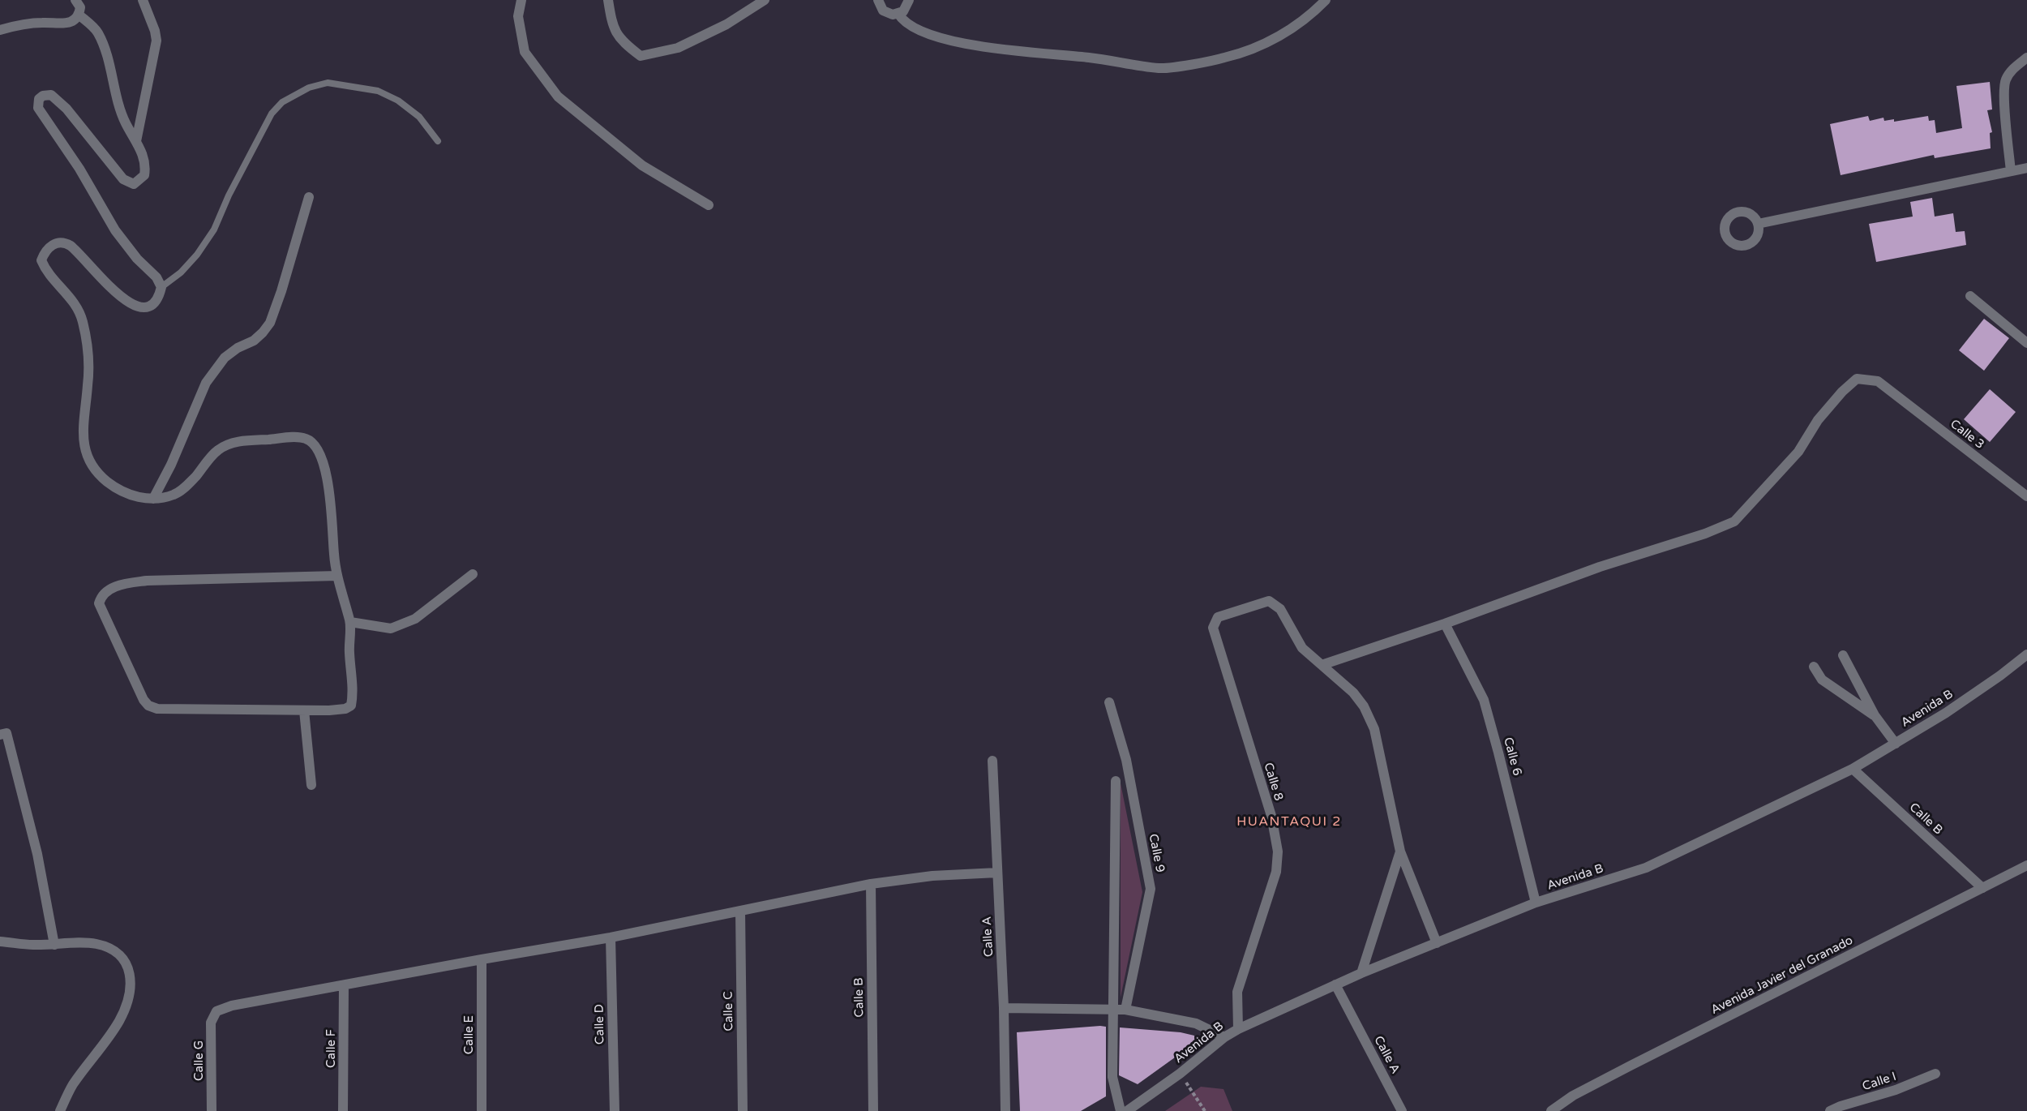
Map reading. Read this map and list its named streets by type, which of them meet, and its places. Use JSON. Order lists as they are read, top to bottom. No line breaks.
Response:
{"streets":{"street":["Calle 3","Avenida B","Calle 6","Calle 8","Calle B","Calle 9","Calle A","Avenida Javier del Granado","Calle C","Calle D","Calle E","Calle F","Calle G","Calle I"]},"crossings":[["Calle 3","Calle 6"],["Calle 3","Calle 8"],["Avenida B","Calle 6"],["Avenida B","Calle 8"],["Avenida B","Calle B"],["Avenida B","Calle A"],["Calle B","Avenida Javier del Granado"],["Calle F","Calle G"]],"districts":["HUANTAQUI 2"]}
